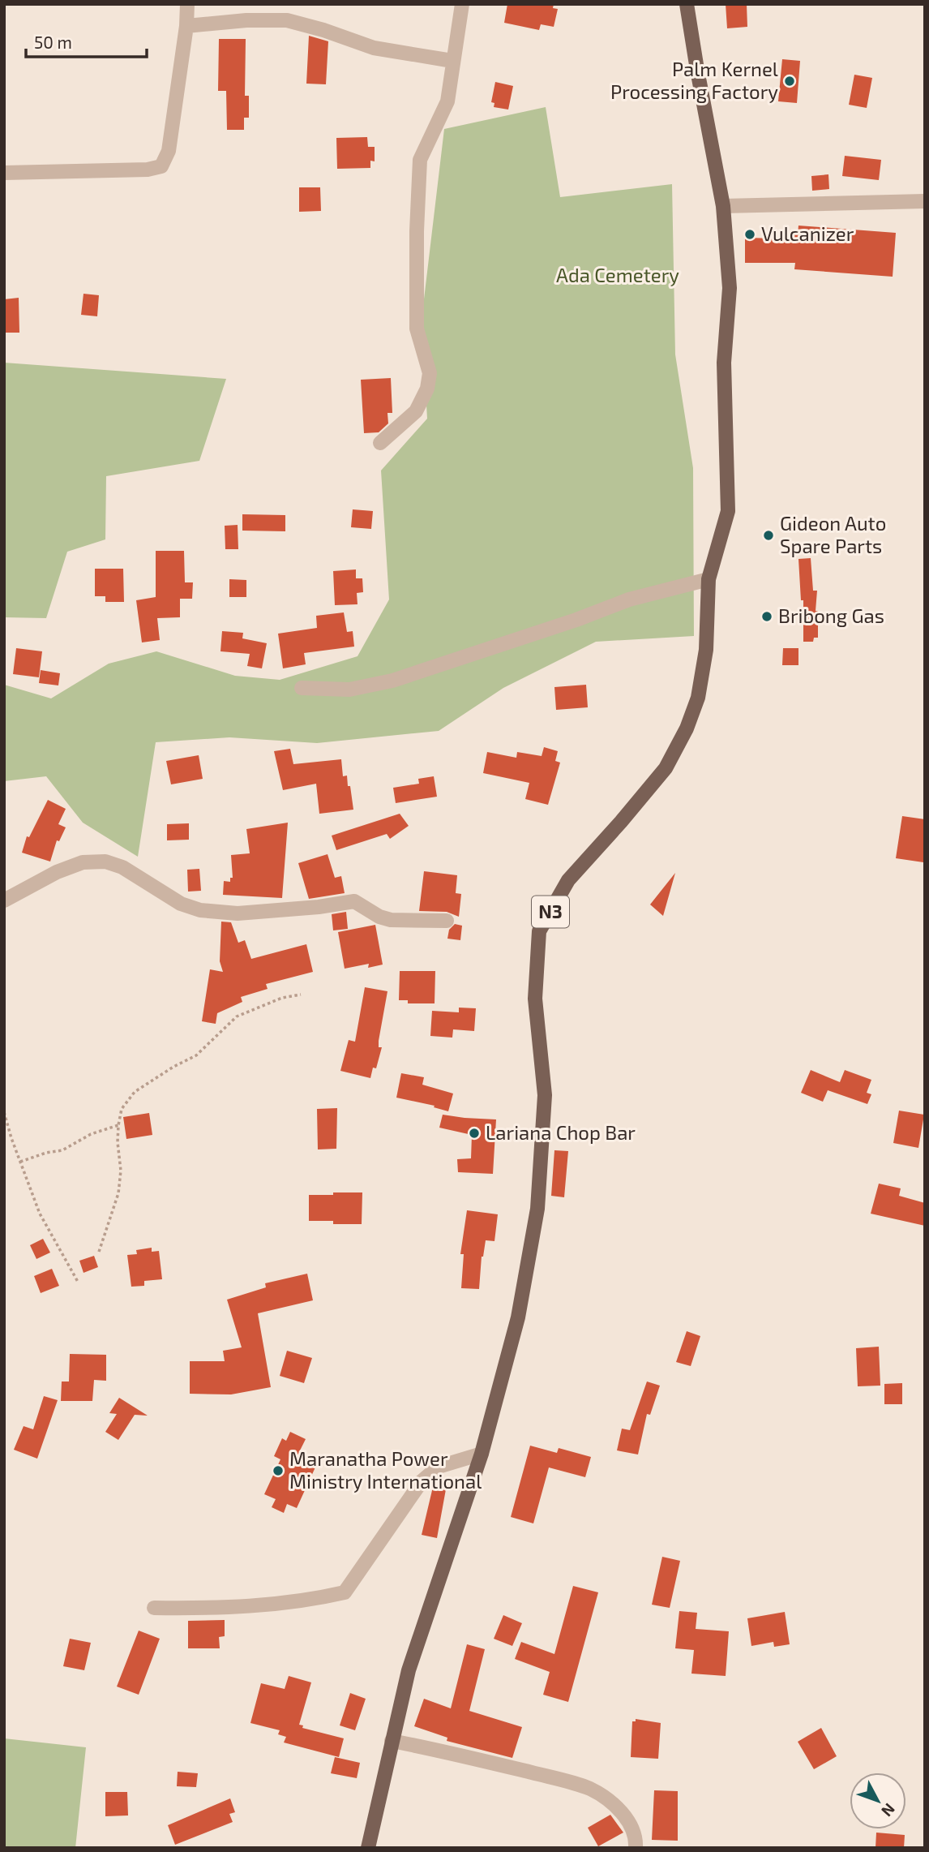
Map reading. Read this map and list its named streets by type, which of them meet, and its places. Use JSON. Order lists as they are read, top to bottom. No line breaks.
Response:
{"streets":{"main road":["N3"]},"parks":["Ada Cemetery"],"places":["Palm Kernel Processing Factory","Vulcanizer","Gideon Auto Spare Parts","Bribong Gas","Lariana Chop Bar","Maranatha Power Ministry International"],"scale_bar":"50 m","north":"bottom right"}
